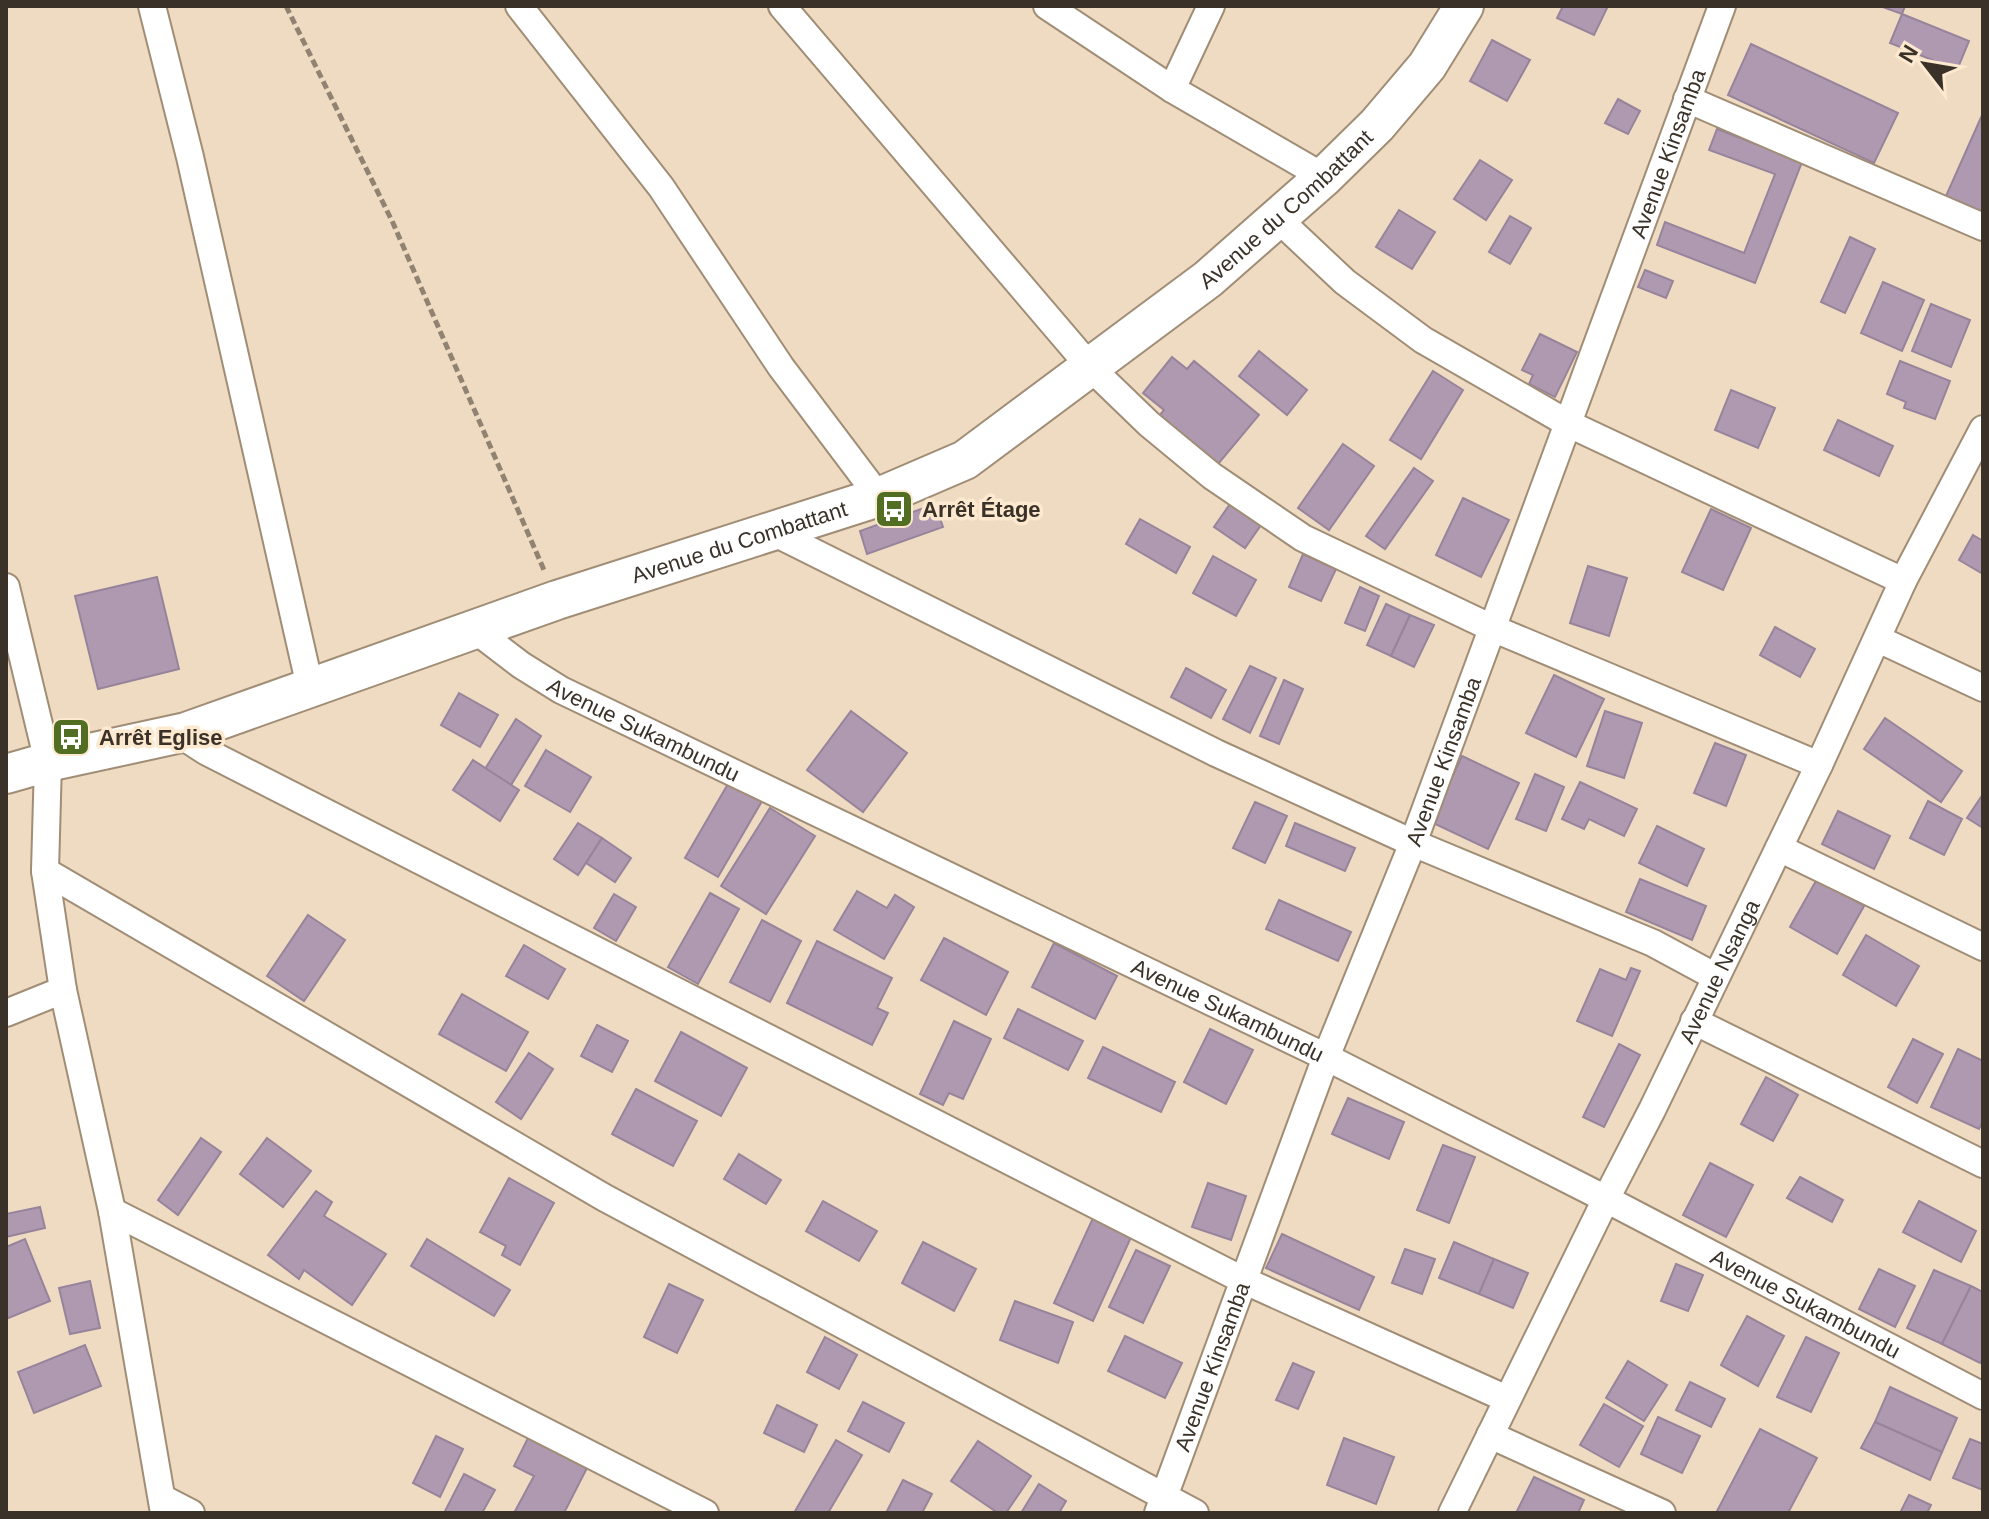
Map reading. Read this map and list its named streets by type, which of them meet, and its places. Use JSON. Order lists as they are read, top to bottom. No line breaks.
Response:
{"streets":{"street":["Avenue Kinsamba","Avenue du Combattant","Avenue Sukambundu","Avenue Nsanga"]},"crossings":[["Avenue Kinsamba","Avenue Sukambundu"],["Avenue du Combattant","Avenue Sukambundu"],["Avenue Sukambundu","Avenue Nsanga"]],"places":{"bus stop":["Arrêt Étage","Arrêt Eglise"]},"north":"top left"}
